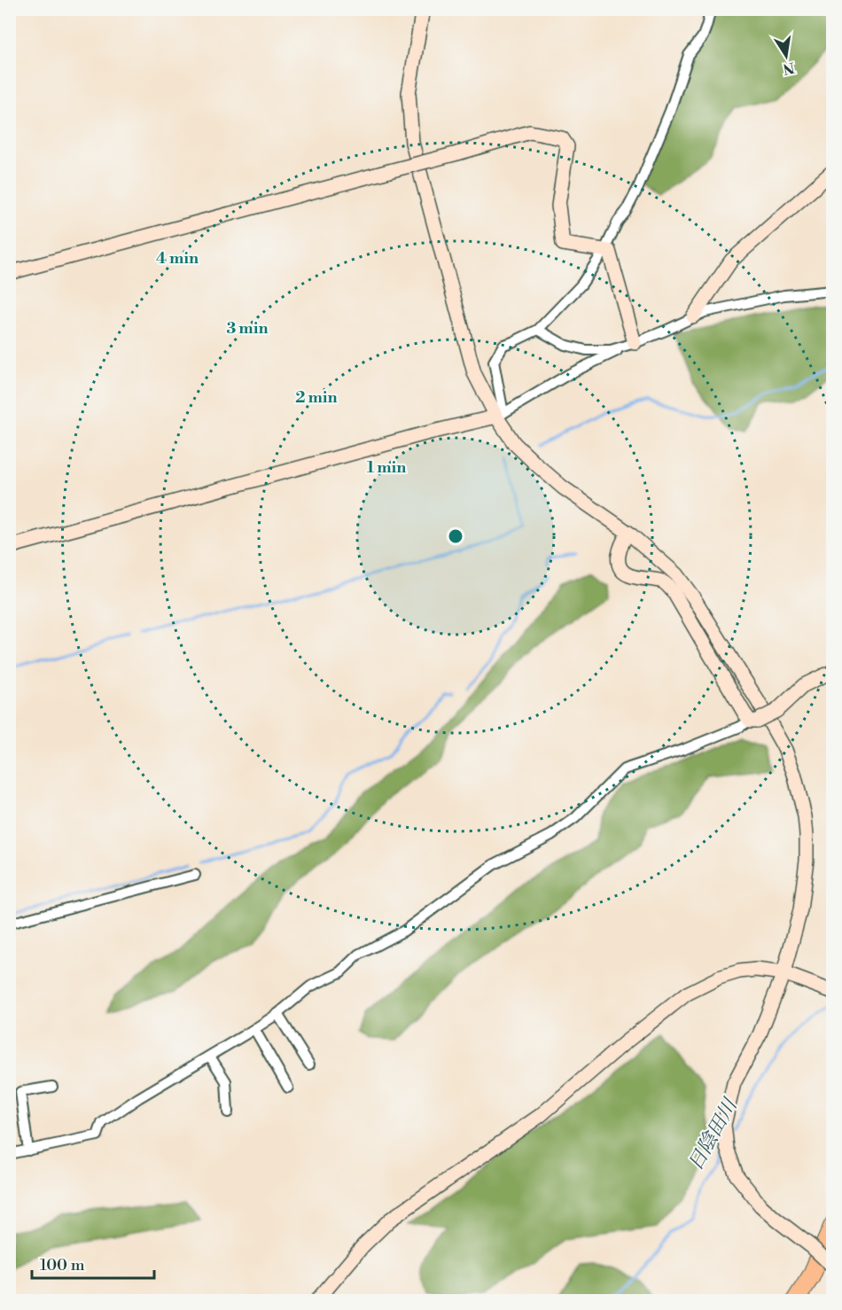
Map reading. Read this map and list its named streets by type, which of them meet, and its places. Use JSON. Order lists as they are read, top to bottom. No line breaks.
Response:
{"water":["日陰田川"],"scale_bar":"100 m","north":"bottom","rings":["4 min","3 min","2 min","1 min"]}
